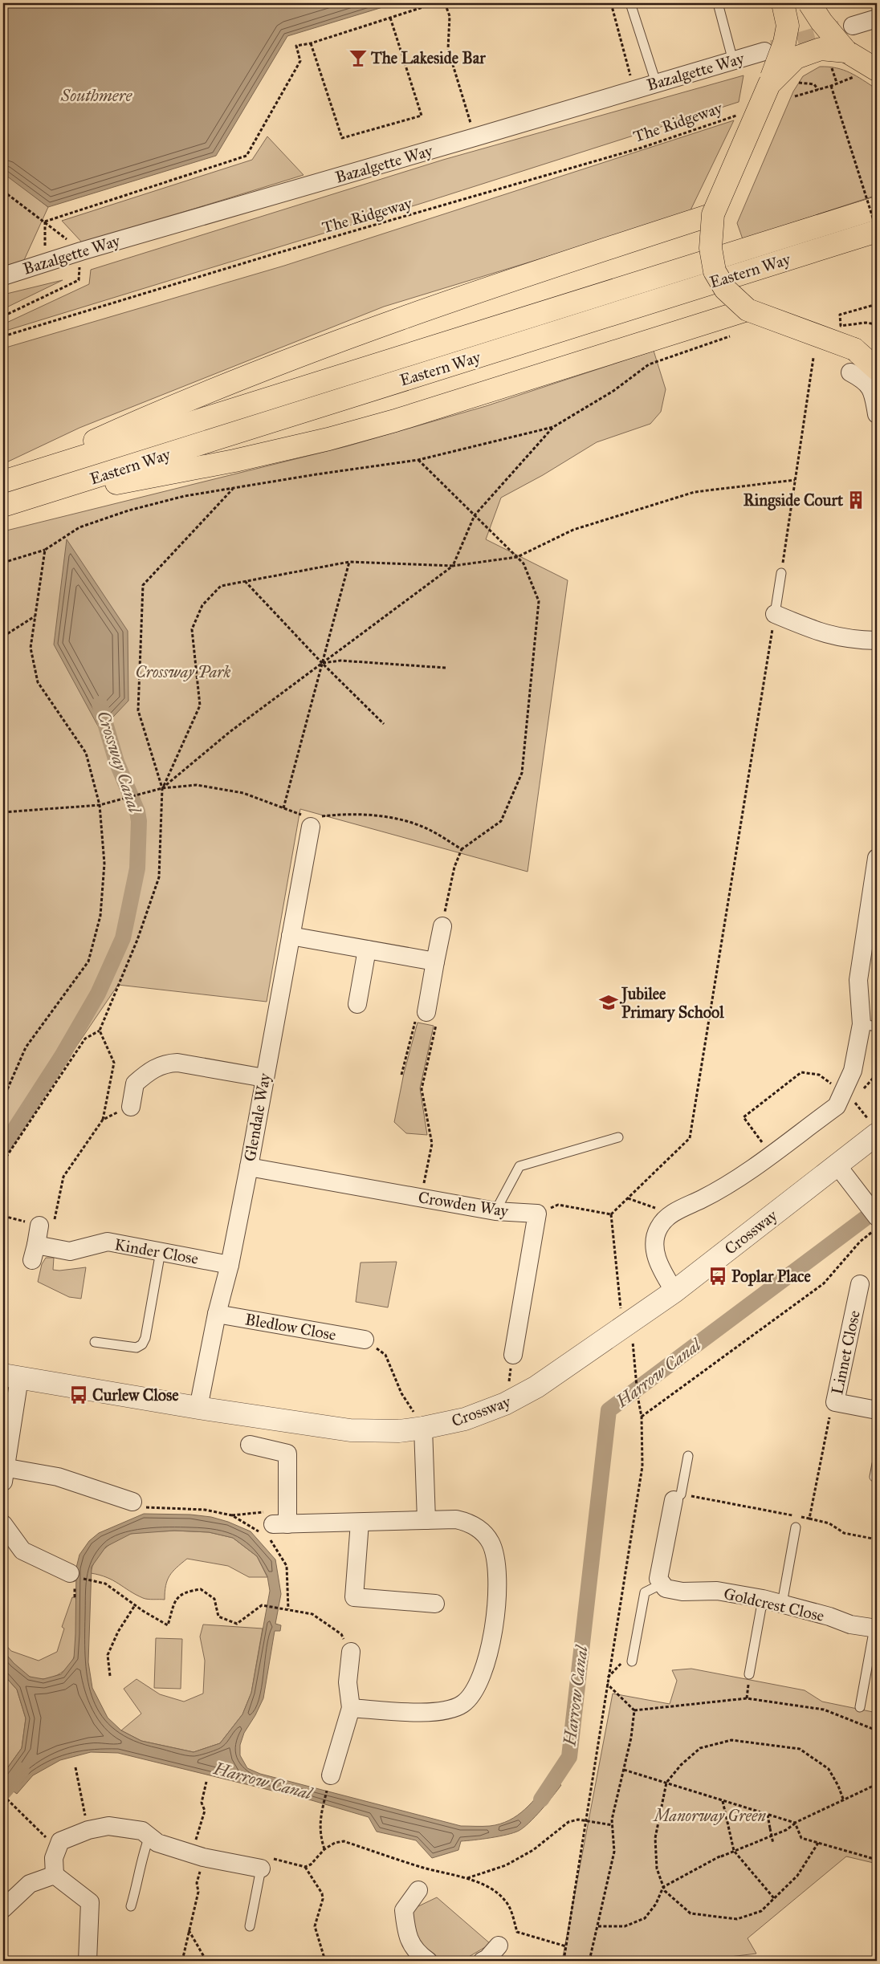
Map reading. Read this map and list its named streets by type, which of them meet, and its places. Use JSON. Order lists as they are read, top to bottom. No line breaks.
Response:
{"streets":{"main road":["Eastern Way"],"street":["Bazalgette Way","Glendale Way","Crowden Way","Crossway","Kinder Close","Bledlow Close","Linnet Close","Goldcrest Close"],"path":["The Ridgeway"]},"crossings":[["Glendale Way","Crowden Way"],["Glendale Way","Crossway"],["Glendale Way","Kinder Close"],["Glendale Way","Bledlow Close"]],"water":["Southmere","Crossway Canal","Harrow Canal"],"parks":["Crossway Park","Manorway Green"],"places":{"bar":["The Lakeside Bar"],"building":["Ringside Court"],"school or university":["Jubilee Primary School"],"bus stop":["Poplar Place","Curlew Close"]}}
